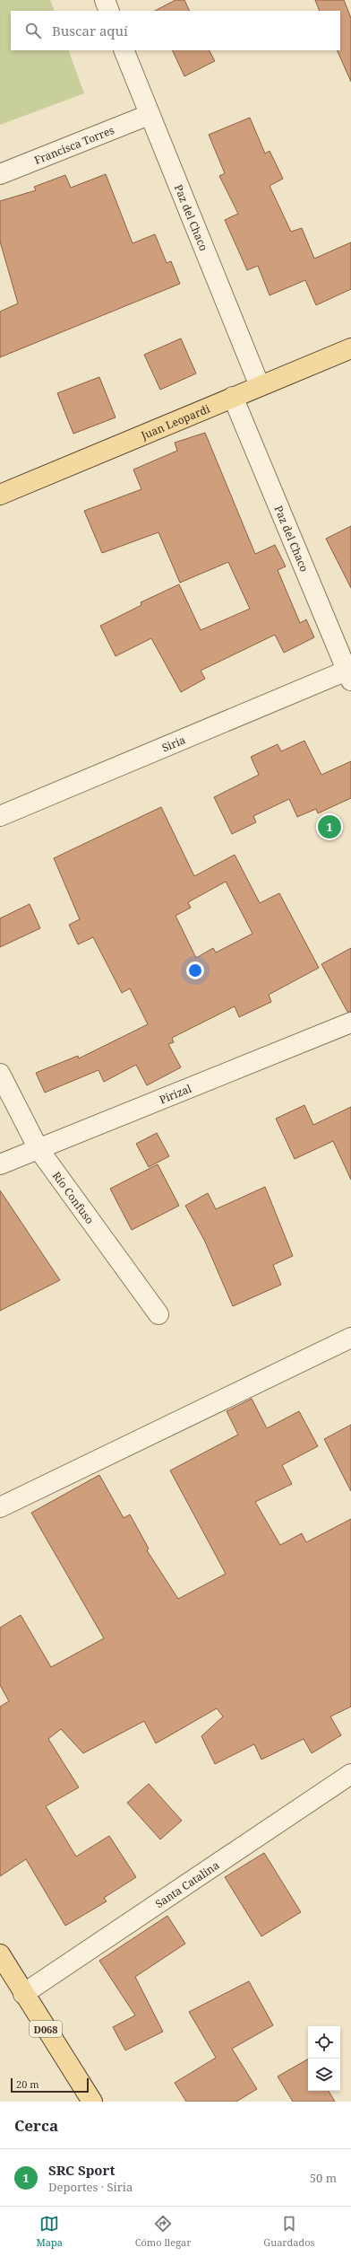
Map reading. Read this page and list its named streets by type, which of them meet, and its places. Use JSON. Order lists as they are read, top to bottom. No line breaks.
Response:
{"streets":{"main road":["Juan Leopardi","D068"],"street":["Francisca Torres","Paz del Chaco","Siria","Pirizal","Río Confuso","Santa Catalina"]},"crossings":[["Francisca Torres","Paz del Chaco"],["Paz del Chaco","Juan Leopardi"],["Paz del Chaco","Siria"],["Pirizal","Río Confuso"],["Santa Catalina","D068"]],"scale_bar":"20 m","page":{"search":"Buscar aquí","pins":"1","scale":"20 m","heading":"Cerca","list":[{"mark":"1","name":"SRC Sport","note":"Deportes · Siria","value":"50 m"}],"nav":["Mapa","Cómo llegar","Guardados"]}}
